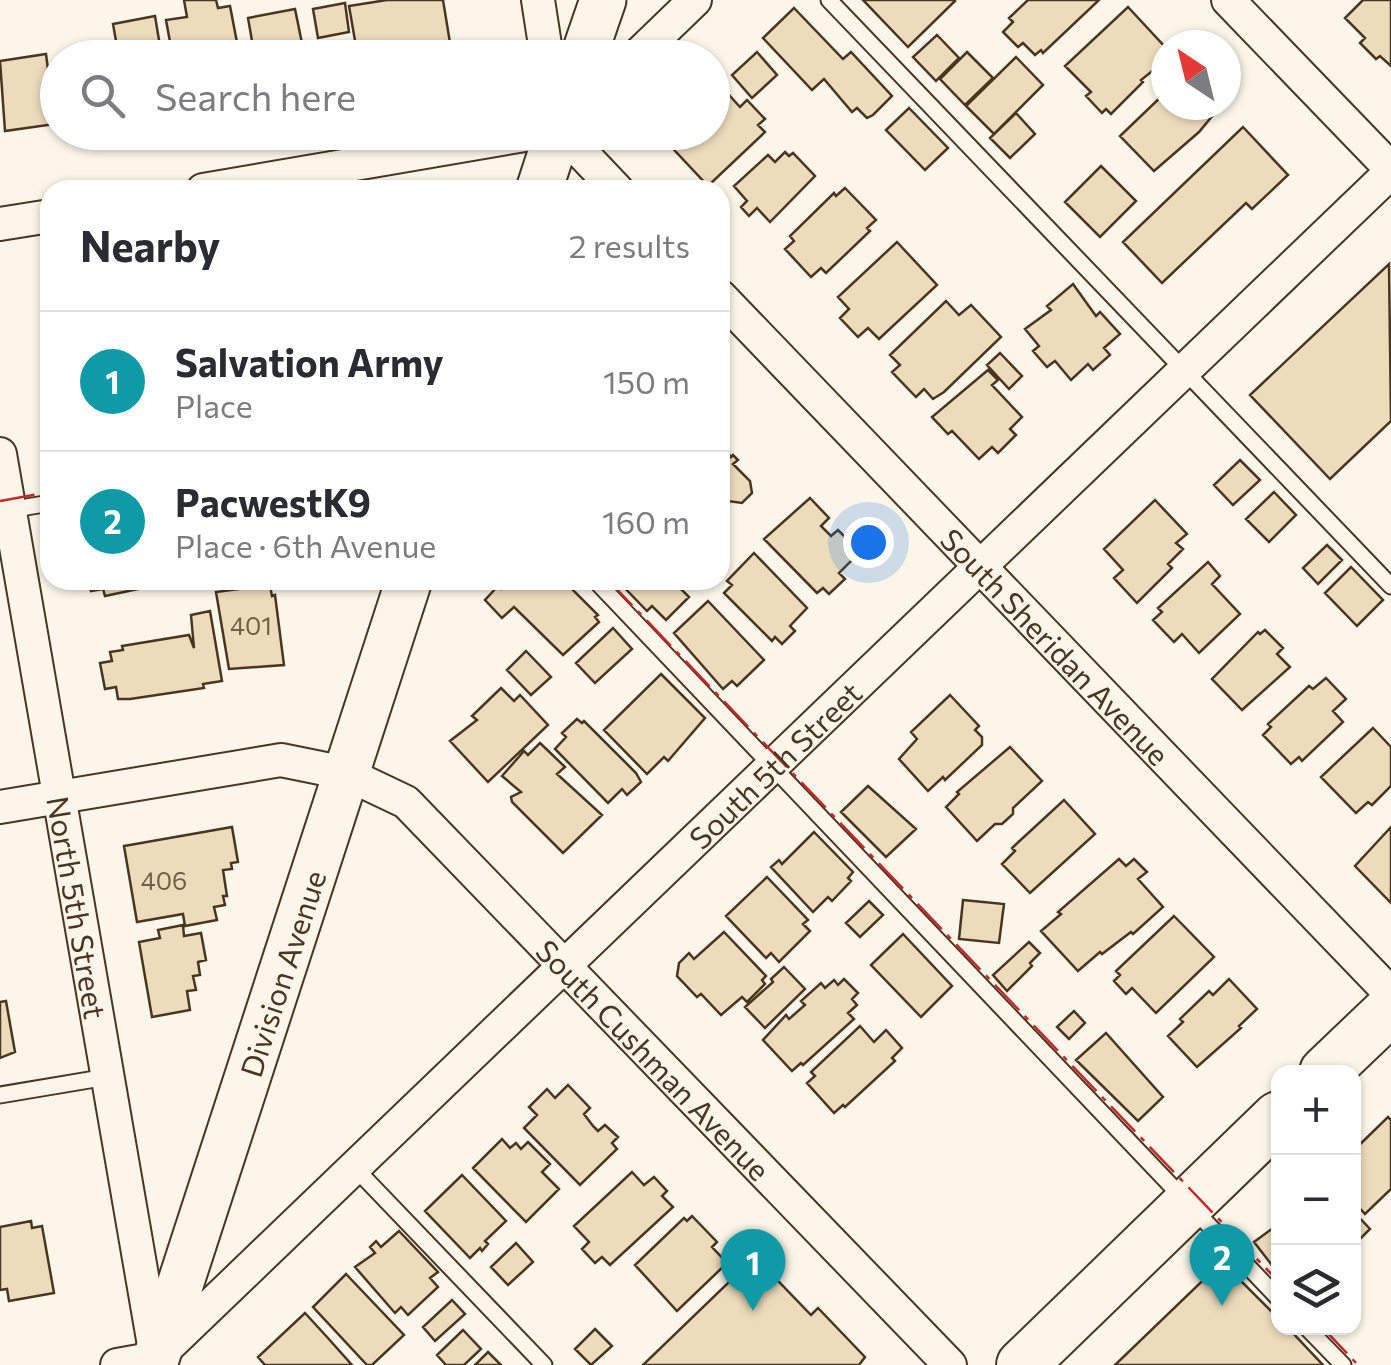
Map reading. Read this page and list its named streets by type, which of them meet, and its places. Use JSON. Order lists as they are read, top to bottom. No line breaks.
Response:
{"streets":{"main road":["Division Avenue"],"street":["South Sheridan Avenue","South 5th Street","North 5th Street","South Cushman Avenue"]},"crossings":[["South Sheridan Avenue","South 5th Street"],["South 5th Street","North 5th Street"],["South 5th Street","Division Avenue"],["South 5th Street","South Cushman Avenue"],["North 5th Street","Division Avenue"],["North 5th Street","South Cushman Avenue"],["Division Avenue","South Cushman Avenue"]],"house_numbers":["401","406"],"north":"top left","page":{"search":"Search here","heading":["Nearby","2 results"],"list":[{"mark":"1","name":"Salvation Army","note":"Place","value":"150 m"},{"mark":"2","name":"PacwestK9","note":"Place · 6th Avenue","value":"160 m"}],"map_buttons":["+","−"],"pins":["2","1"]}}
